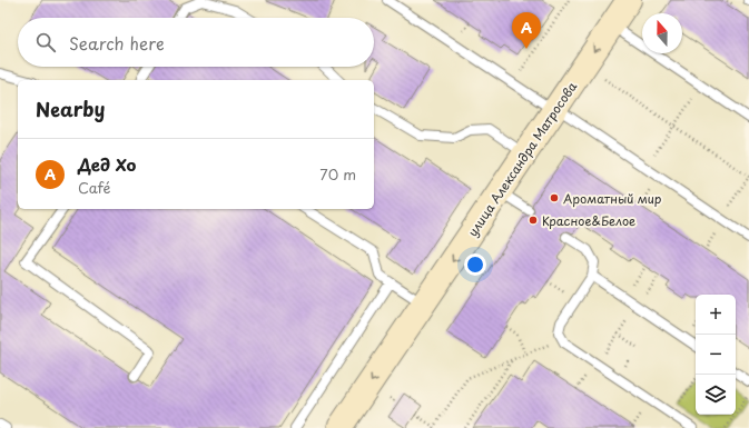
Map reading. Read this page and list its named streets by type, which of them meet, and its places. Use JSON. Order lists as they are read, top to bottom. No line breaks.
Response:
{"streets":{"street":["улица Александра Матросова"]},"one_way":["улица Александра Матросова"],"places":["Ароматный мир","Красное&Белое"],"north":"top","page":{"pins":"A","search":"Search here","heading":"Nearby","list":[{"mark":"A","name":"Дед Хо","note":"Café","value":"70 m"}],"map_buttons":["+","−"]}}
